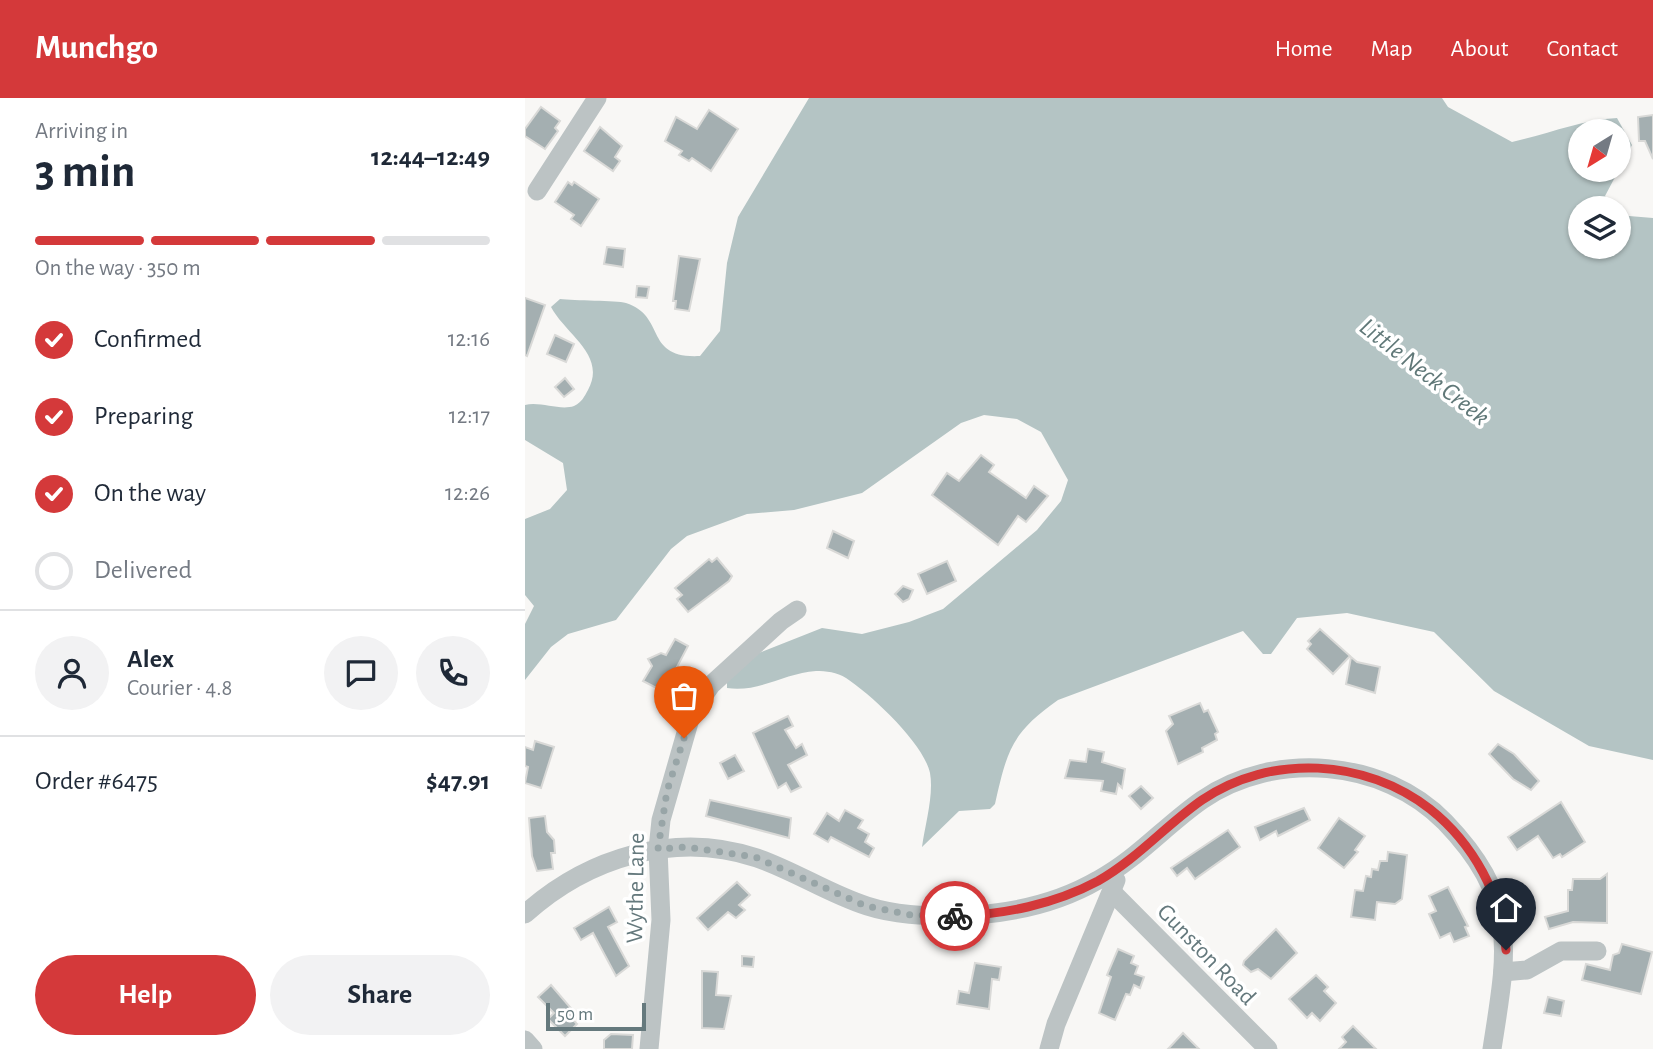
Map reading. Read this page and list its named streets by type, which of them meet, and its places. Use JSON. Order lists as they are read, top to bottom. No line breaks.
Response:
{"streets":{"street":["Wythe Lane","Gunston Road"]},"water":["Little Neck Creek"],"scale_bar":"50 m","north":"bottom left","page":{"header":"Munchgo","nav":["Home","Map","About","Contact"],"heading":["3 min","Arriving in","12:44–12:49"],"panel":["Alex","Courier · 4.8","Order #6475","$47.91"],"bar":"On the way · 350 m","list":[["Confirmed","12:16"],["Preparing","12:17"],["On the way","12:26"],"Delivered"],"buttons":["Help","Share"],"scale":"50 m"}}
